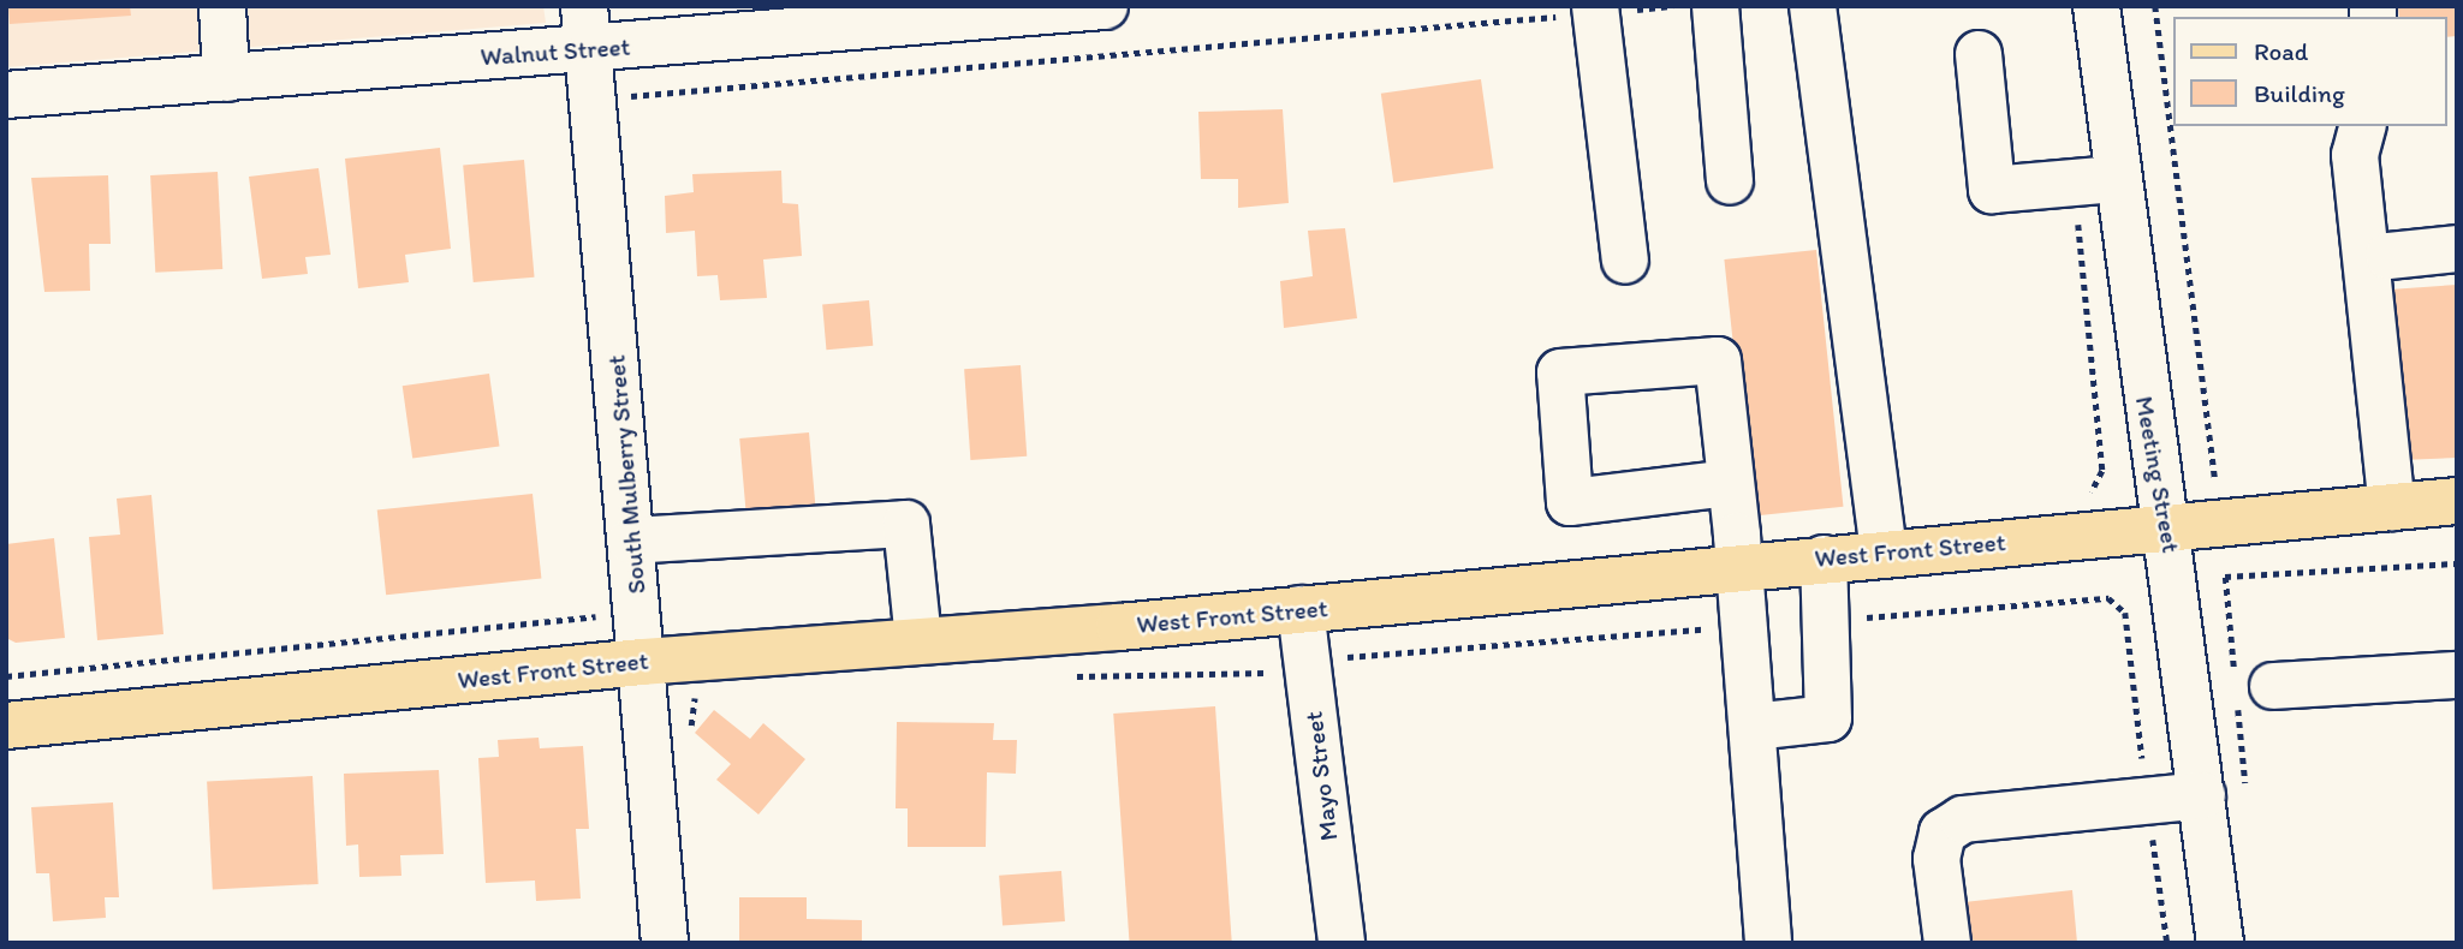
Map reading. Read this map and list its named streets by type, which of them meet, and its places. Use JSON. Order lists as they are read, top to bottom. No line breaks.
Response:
{"streets":{"main road":["West Front Street"],"street":["Walnut Street","South Mulberry Street","Meeting Street","Mayo Street"]},"crossings":[["Walnut Street","South Mulberry Street"],["South Mulberry Street","West Front Street"],["Meeting Street","West Front Street"],["West Front Street","Mayo Street"]],"legend":["Road","Building"]}
